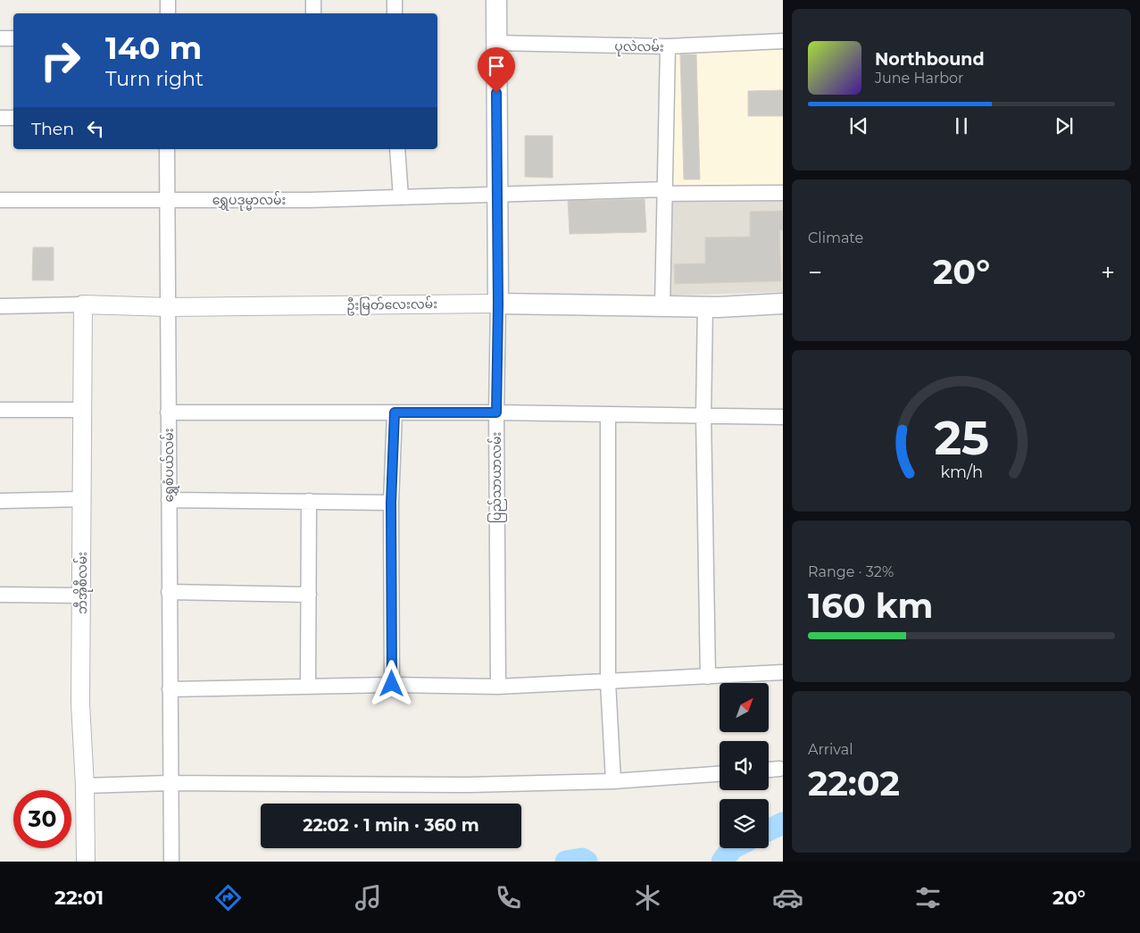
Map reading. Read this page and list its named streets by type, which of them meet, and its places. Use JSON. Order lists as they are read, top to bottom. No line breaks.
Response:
{"streets":{"main road":["ဦးမြတ်လေးလမ်း","ပြည်သာယာလမ်း"],"street":["ပုလဲလမ်း","ရွှေပဒုမ္မာလမ်း","ရွှေစံပယ်လမ်း","ဘီအိုစီလမ်း"]},"crossings":[["ပုလဲလမ်း","ပြည်သာယာလမ်း"],["ရွှေပဒုမ္မာလမ်း","ရွှေစံပယ်လမ်း"],["ရွှေပဒုမ္မာလမ်း","ပြည်သာယာလမ်း"],["ဦးမြတ်လေးလမ်း","ရွှေစံပယ်လမ်း"],["ဦးမြတ်လေးလမ်း","ပြည်သာယာလမ်း"],["ဦးမြတ်လေးလမ်း","ဘီအိုစီလမ်း"]],"north":"top right","page":{"turn":["140 m","Turn right"],"song":["Northbound","June Harbor"],"then":"Then","tile":["Climate",["Range · 32%","160 km"],["Arrival","22:02"]],"heat":["−","20°","+"],"limit":"30","trip":"22:02 · 1 min · 360 m","tabs":["22:01","20°"],"gauge":["25","km/h"]}}
